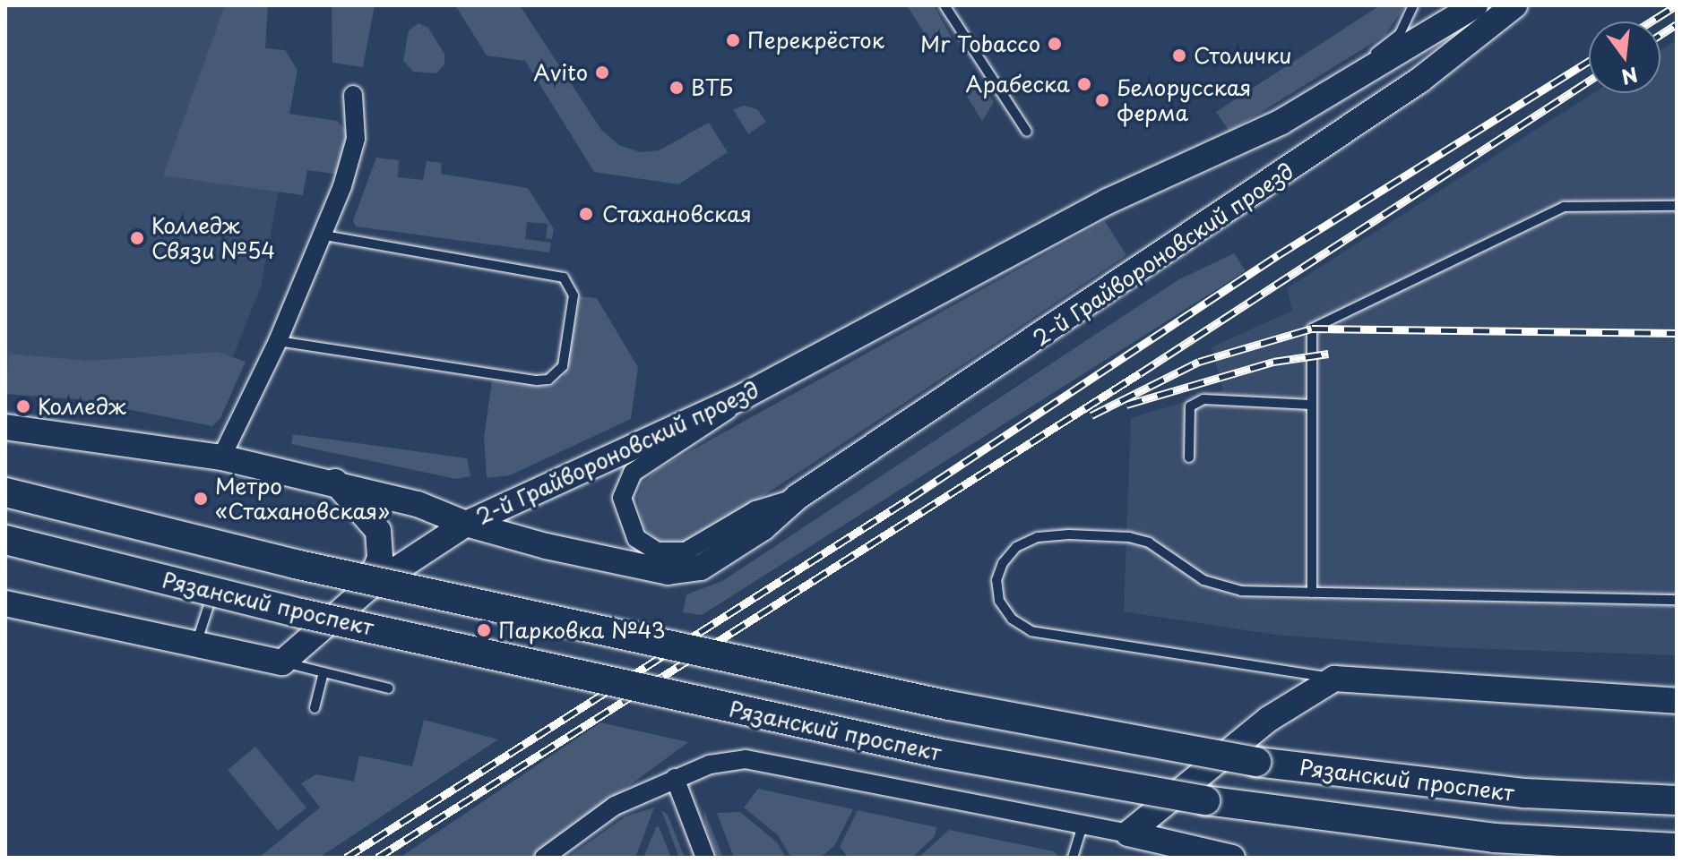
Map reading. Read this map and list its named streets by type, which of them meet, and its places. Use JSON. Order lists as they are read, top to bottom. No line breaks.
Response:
{"streets":{"main road":["2-й Грайвороновский проезд","Рязанский проспект"]},"places":["Перекрёсток","Mr Tobacco","Столички","Avito","Арабеска","ВТБ","Белорусская ферма","Стахановская","Колледж Связи №54","Колледж","Метро «Стахановская»","Парковка №43"],"north":"bottom"}
